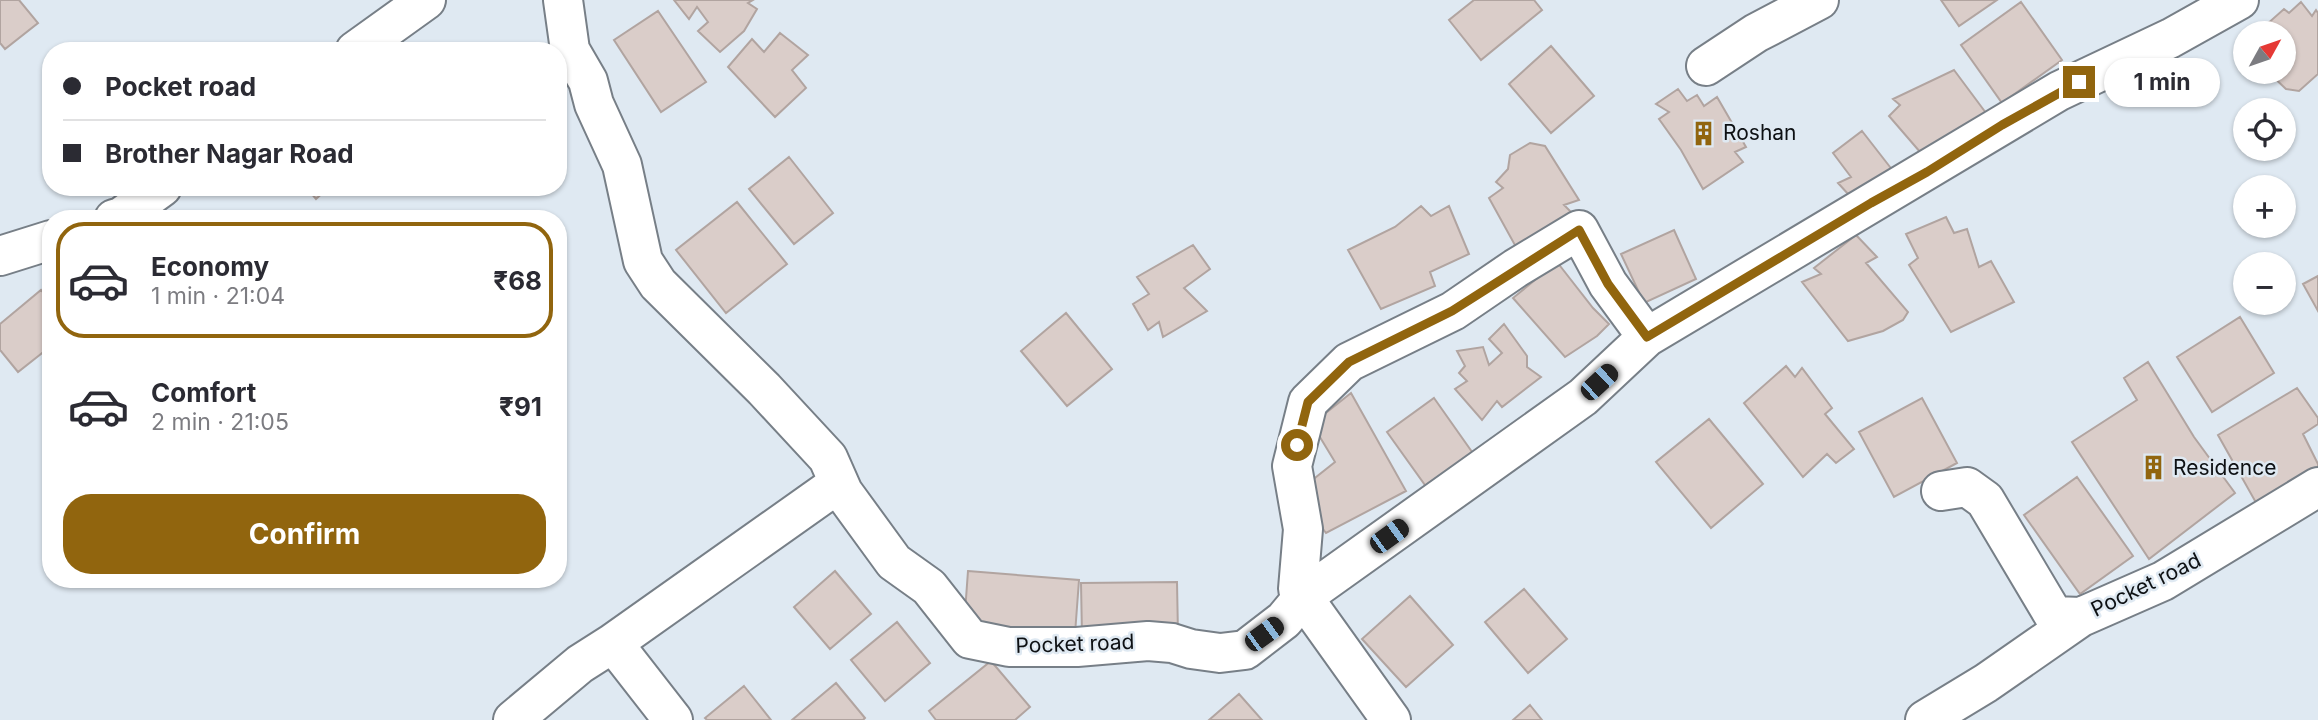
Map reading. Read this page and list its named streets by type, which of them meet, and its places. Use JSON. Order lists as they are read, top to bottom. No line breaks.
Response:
{"streets":{"street":["Pocket road"]},"places":{"building":["Roshan","Residence"]},"north":"top right","page":{"map_buttons":["+","−"],"banner":["Pocket road","Brother Nagar Road"],"bubble":"1 min","list":[{"name":"Economy","note":"1 min · 21:04","value":"₹68"},{"name":"Comfort","note":"2 min · 21:05","value":"₹91"}],"buttons":"Confirm"}}
